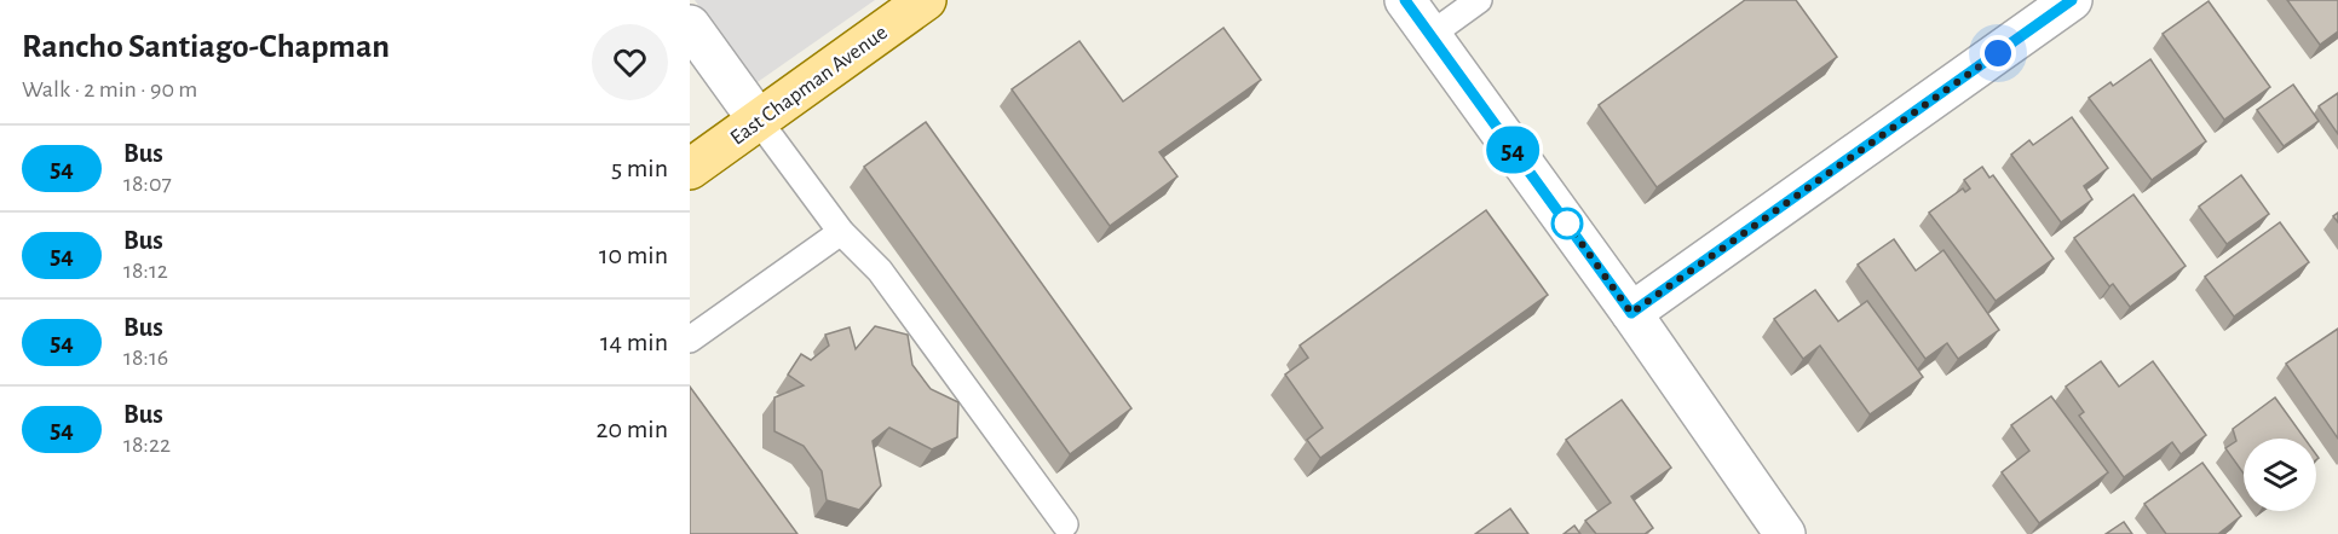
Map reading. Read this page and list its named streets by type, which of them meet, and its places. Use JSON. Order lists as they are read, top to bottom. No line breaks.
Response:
{"streets":{"main road":["East Chapman Avenue"]},"lines":["bus line 54"],"page":{"heading":["Rancho Santiago-Chapman","Walk · 2 min · 90 m"],"on_map":"54","list":[{"mark":"54","name":"Bus","note":"18:07","value":"5 min"},{"mark":"54","name":"Bus","note":"18:12","value":"10 min"},{"mark":"54","name":"Bus","note":"18:16","value":"14 min"},{"mark":"54","name":"Bus","note":"18:22","value":"20 min"}]}}
